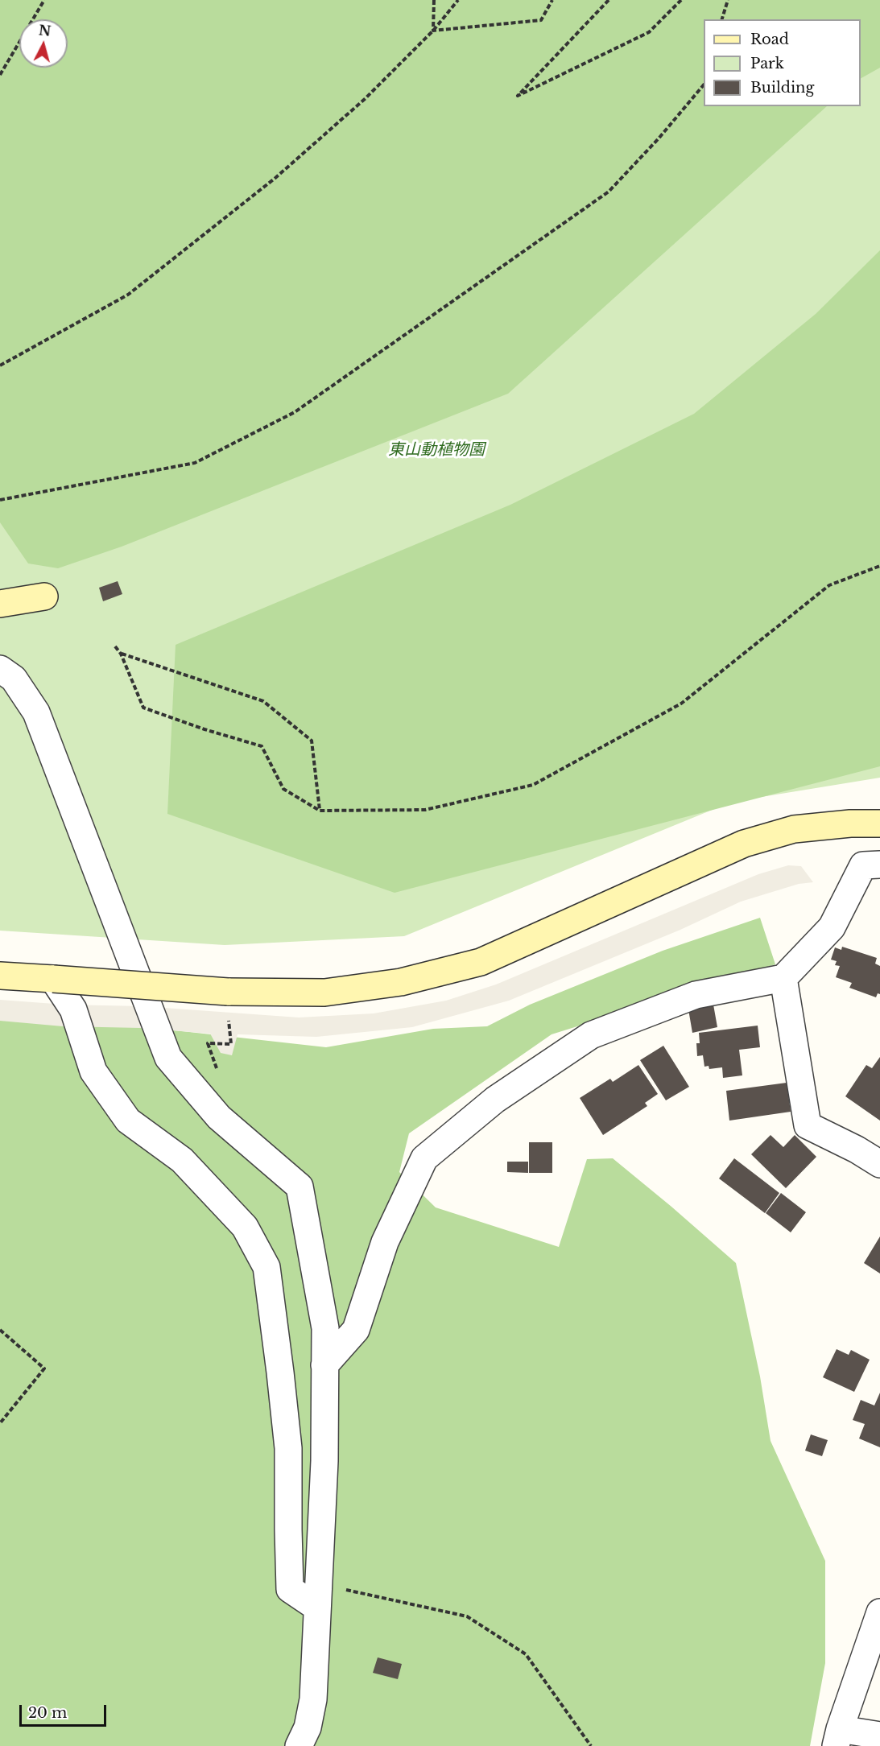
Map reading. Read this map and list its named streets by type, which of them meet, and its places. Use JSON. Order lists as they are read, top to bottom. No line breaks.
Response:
{"parks":["東山動植物園"],"legend":["Road","Park","Building"],"scale_bar":"20 m","north":"top"}
